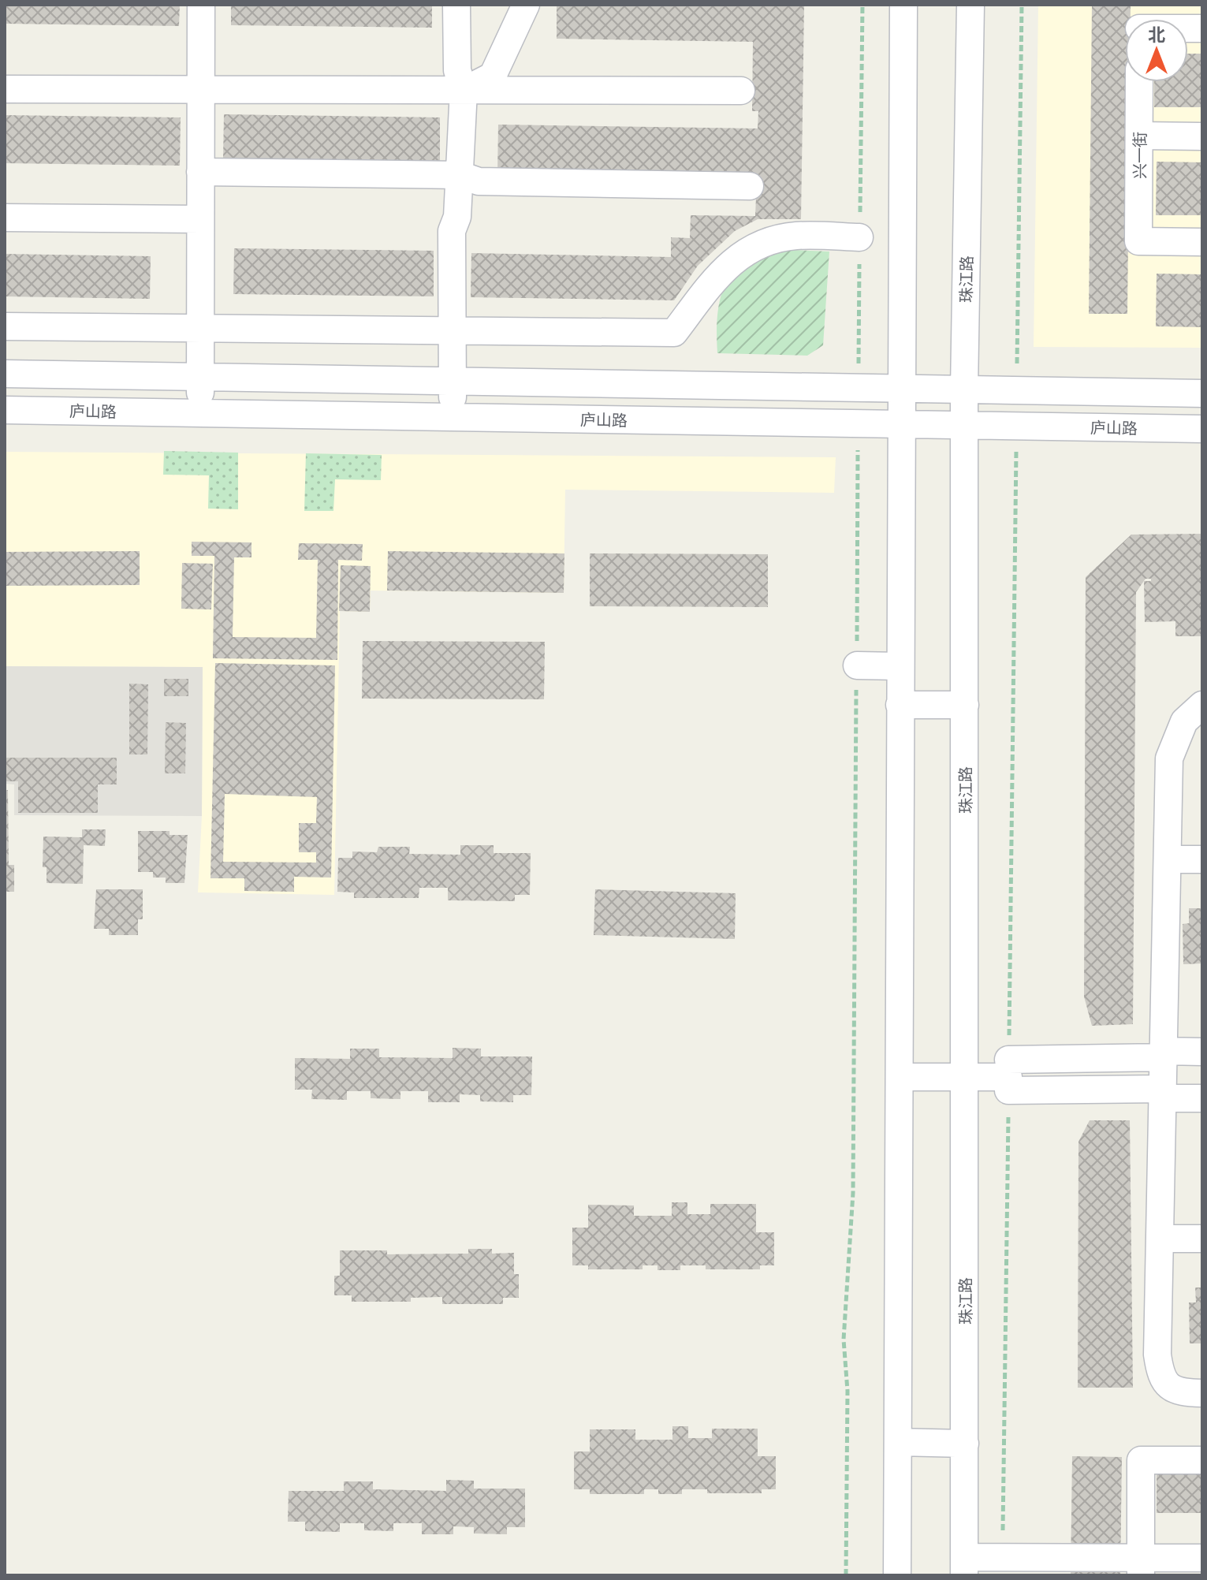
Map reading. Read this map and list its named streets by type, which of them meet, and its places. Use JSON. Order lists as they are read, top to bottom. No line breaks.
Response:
{"streets":{"street":["兴一街","珠江路","庐山路"]},"crossings":[["珠江路","庐山路"]],"north":"top"}
